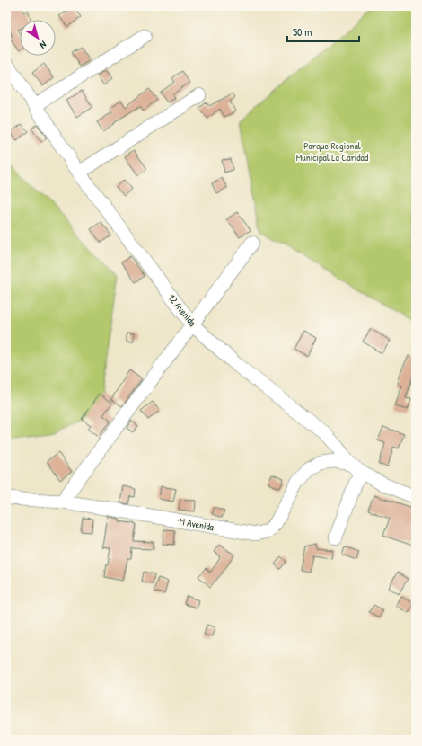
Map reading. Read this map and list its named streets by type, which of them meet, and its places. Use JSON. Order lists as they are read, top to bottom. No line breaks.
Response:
{"streets":{"street":["12 Avenida","11 Avenida"]},"crossings":[["12 Avenida","11 Avenida"]],"parks":["Parque Regional Municipal La Caridad"],"scale_bar":"50 m","north":"bottom right"}
